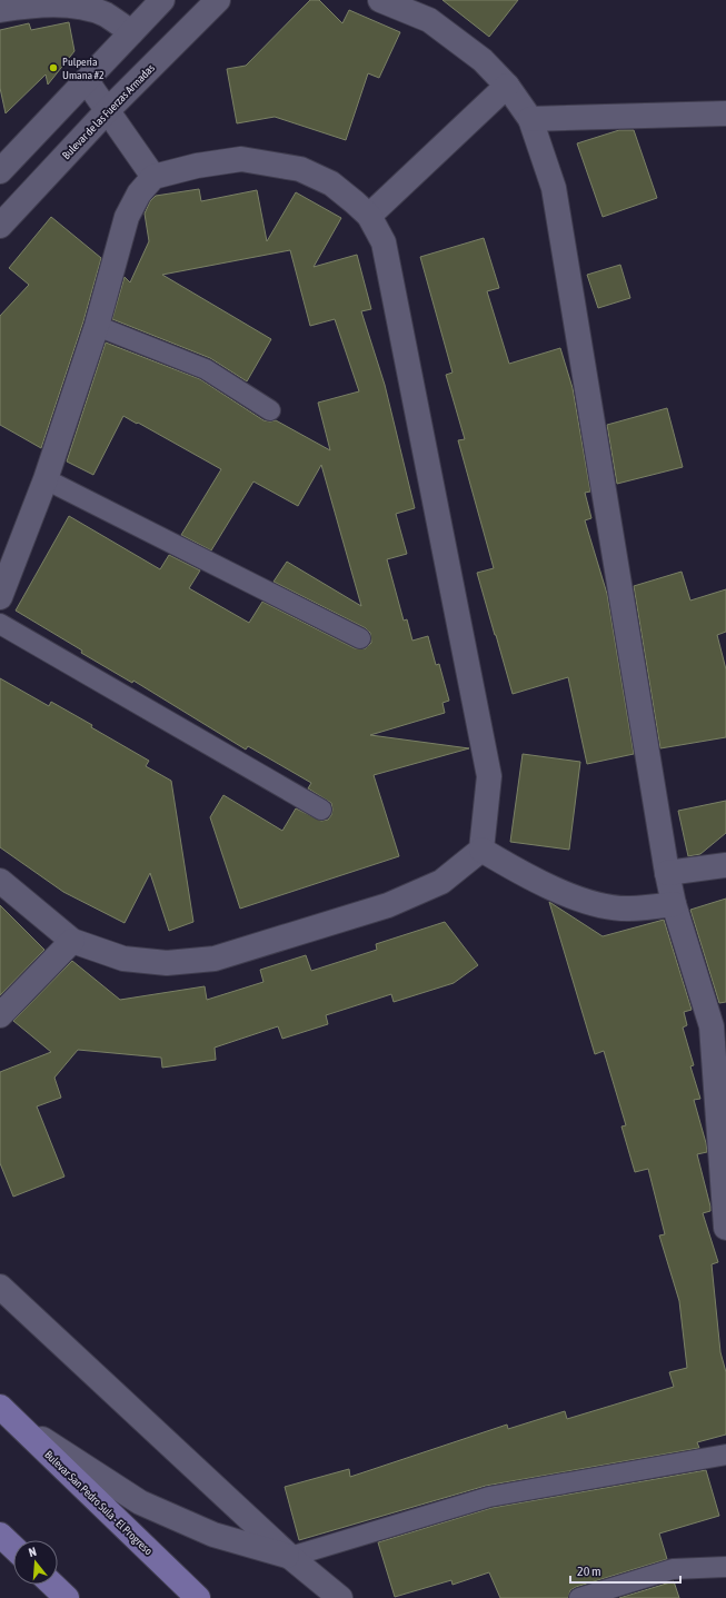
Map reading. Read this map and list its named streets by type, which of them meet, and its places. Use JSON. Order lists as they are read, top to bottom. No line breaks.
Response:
{"streets":{"main road":["Bulevar San Pedro Sula - El Progreso"],"street":["Bulevar de las Fuerzas Armadas"]},"places":["Pulpería Umana #2"],"scale_bar":"20 m","north":"top"}
